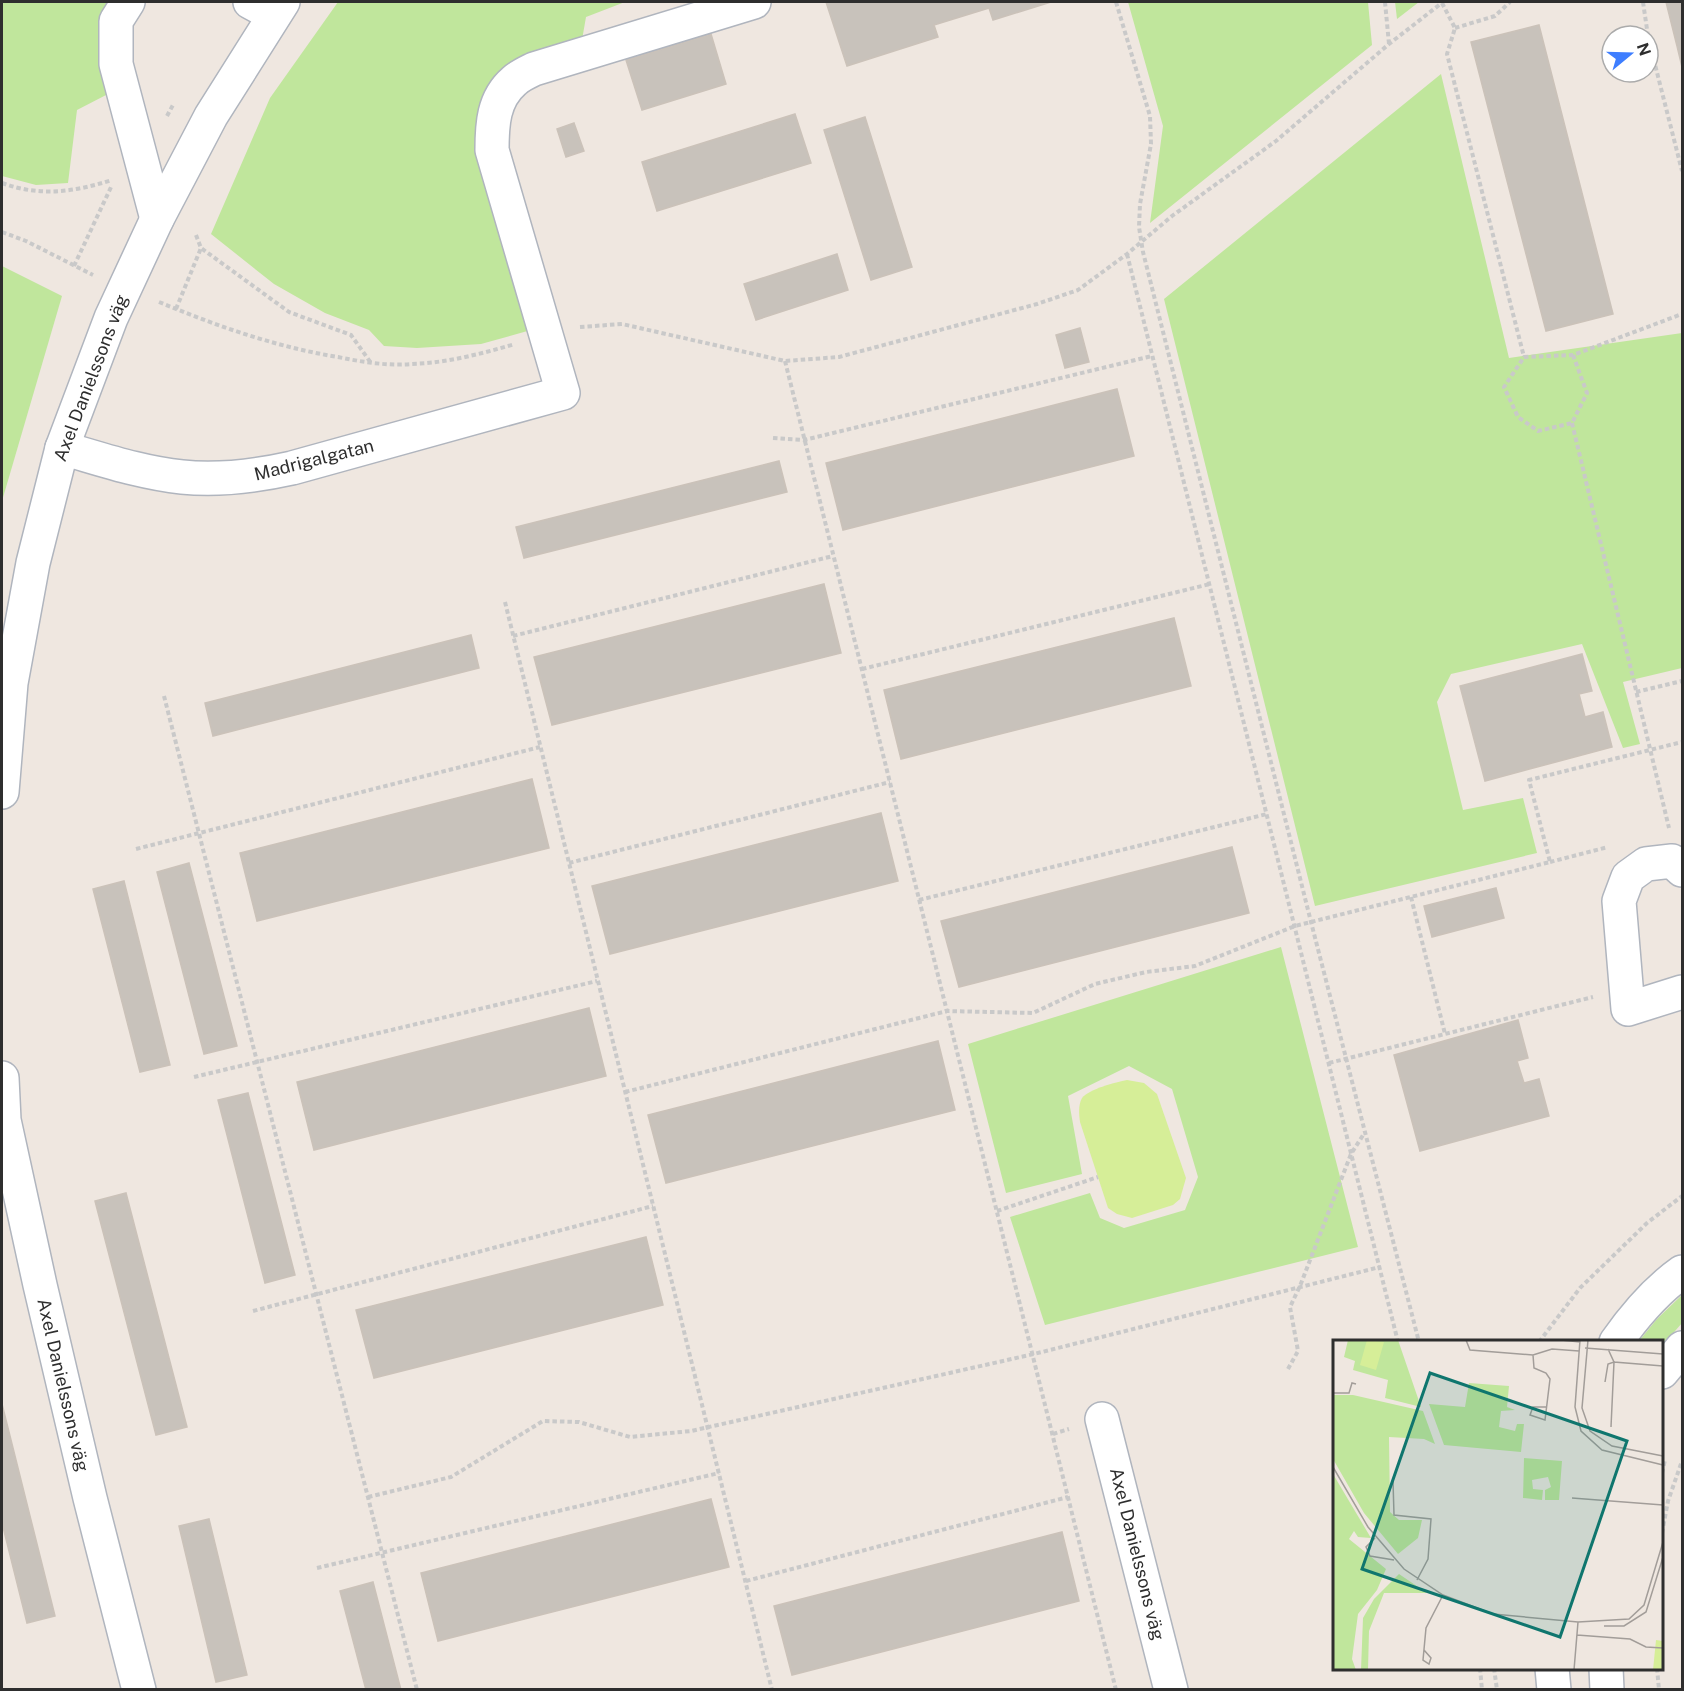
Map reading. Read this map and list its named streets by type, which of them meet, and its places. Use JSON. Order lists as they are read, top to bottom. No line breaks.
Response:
{"streets":{"street":["Axel Danielssons väg","Madrigalgatan"]},"crossings":[["Axel Danielssons väg","Madrigalgatan"]],"north":"right"}
